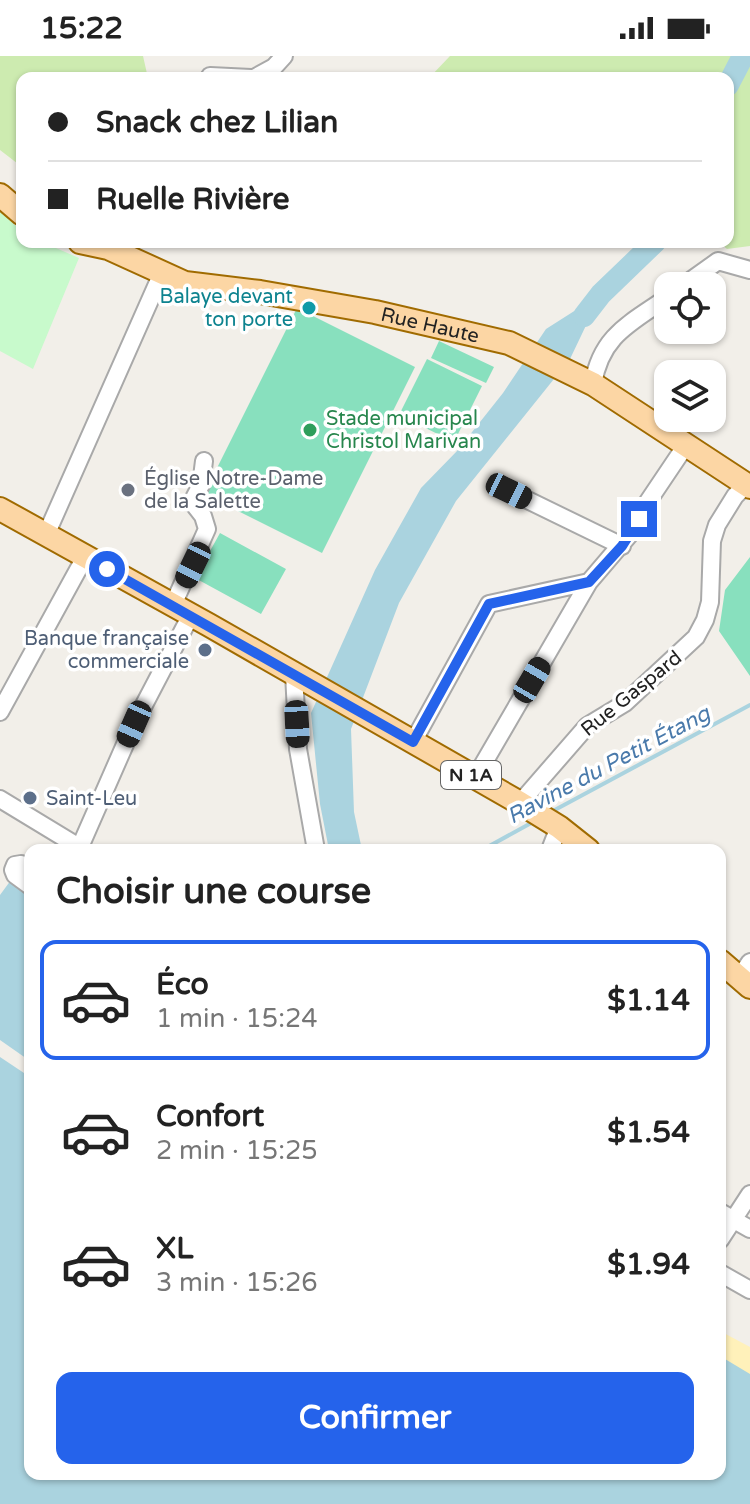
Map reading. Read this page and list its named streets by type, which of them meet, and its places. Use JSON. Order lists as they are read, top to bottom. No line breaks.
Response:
{"streets":{"main road":["Rue Haute","N 1A"],"street":["Rue Gaspard"]},"crossings":[["Rue Haute","Rue Gaspard"],["Rue Gaspard","N 1A"]],"water":["Ravine du Petit Étang"],"places":["Balaye devant ton porte","Stade municipal Christol Marivan","Église Notre-Dame de la Salette","Banque française commerciale","Saint-Leu"],"page":{"status":"15:22","banner":["Snack chez Lilian","Ruelle Rivière"],"heading":"Choisir une course","list":[{"name":"Éco","note":"1 min · 15:24","value":"$1.14"},{"name":"Confort","note":"2 min · 15:25","value":"$1.54"},{"name":"XL","note":"3 min · 15:26","value":"$1.94"}],"buttons":"Confirmer"}}
